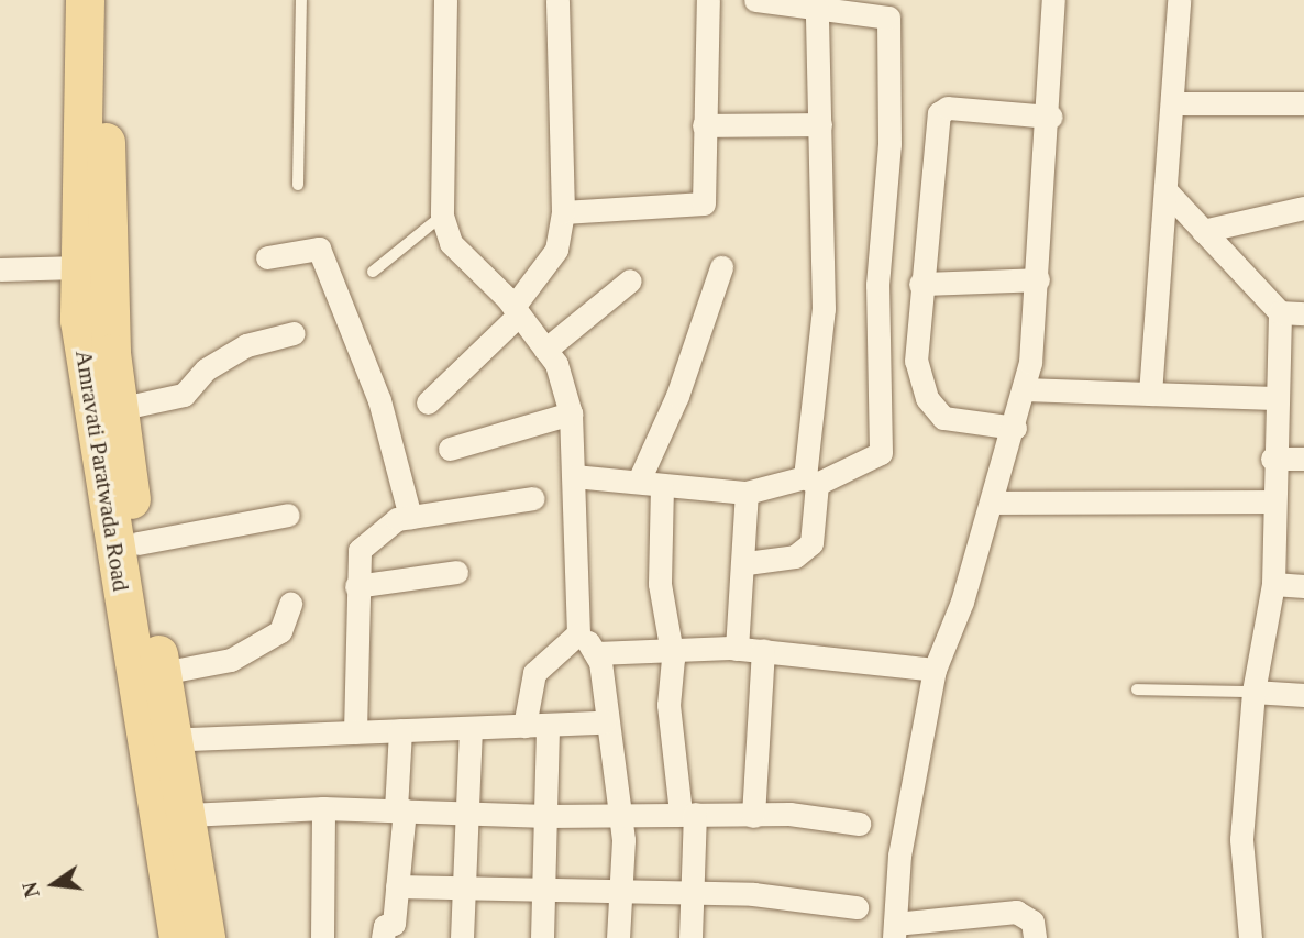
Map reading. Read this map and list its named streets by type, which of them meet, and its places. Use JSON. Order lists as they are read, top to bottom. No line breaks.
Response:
{"streets":{"main road":["Amravati Paratwada Road"]},"north":"left"}
